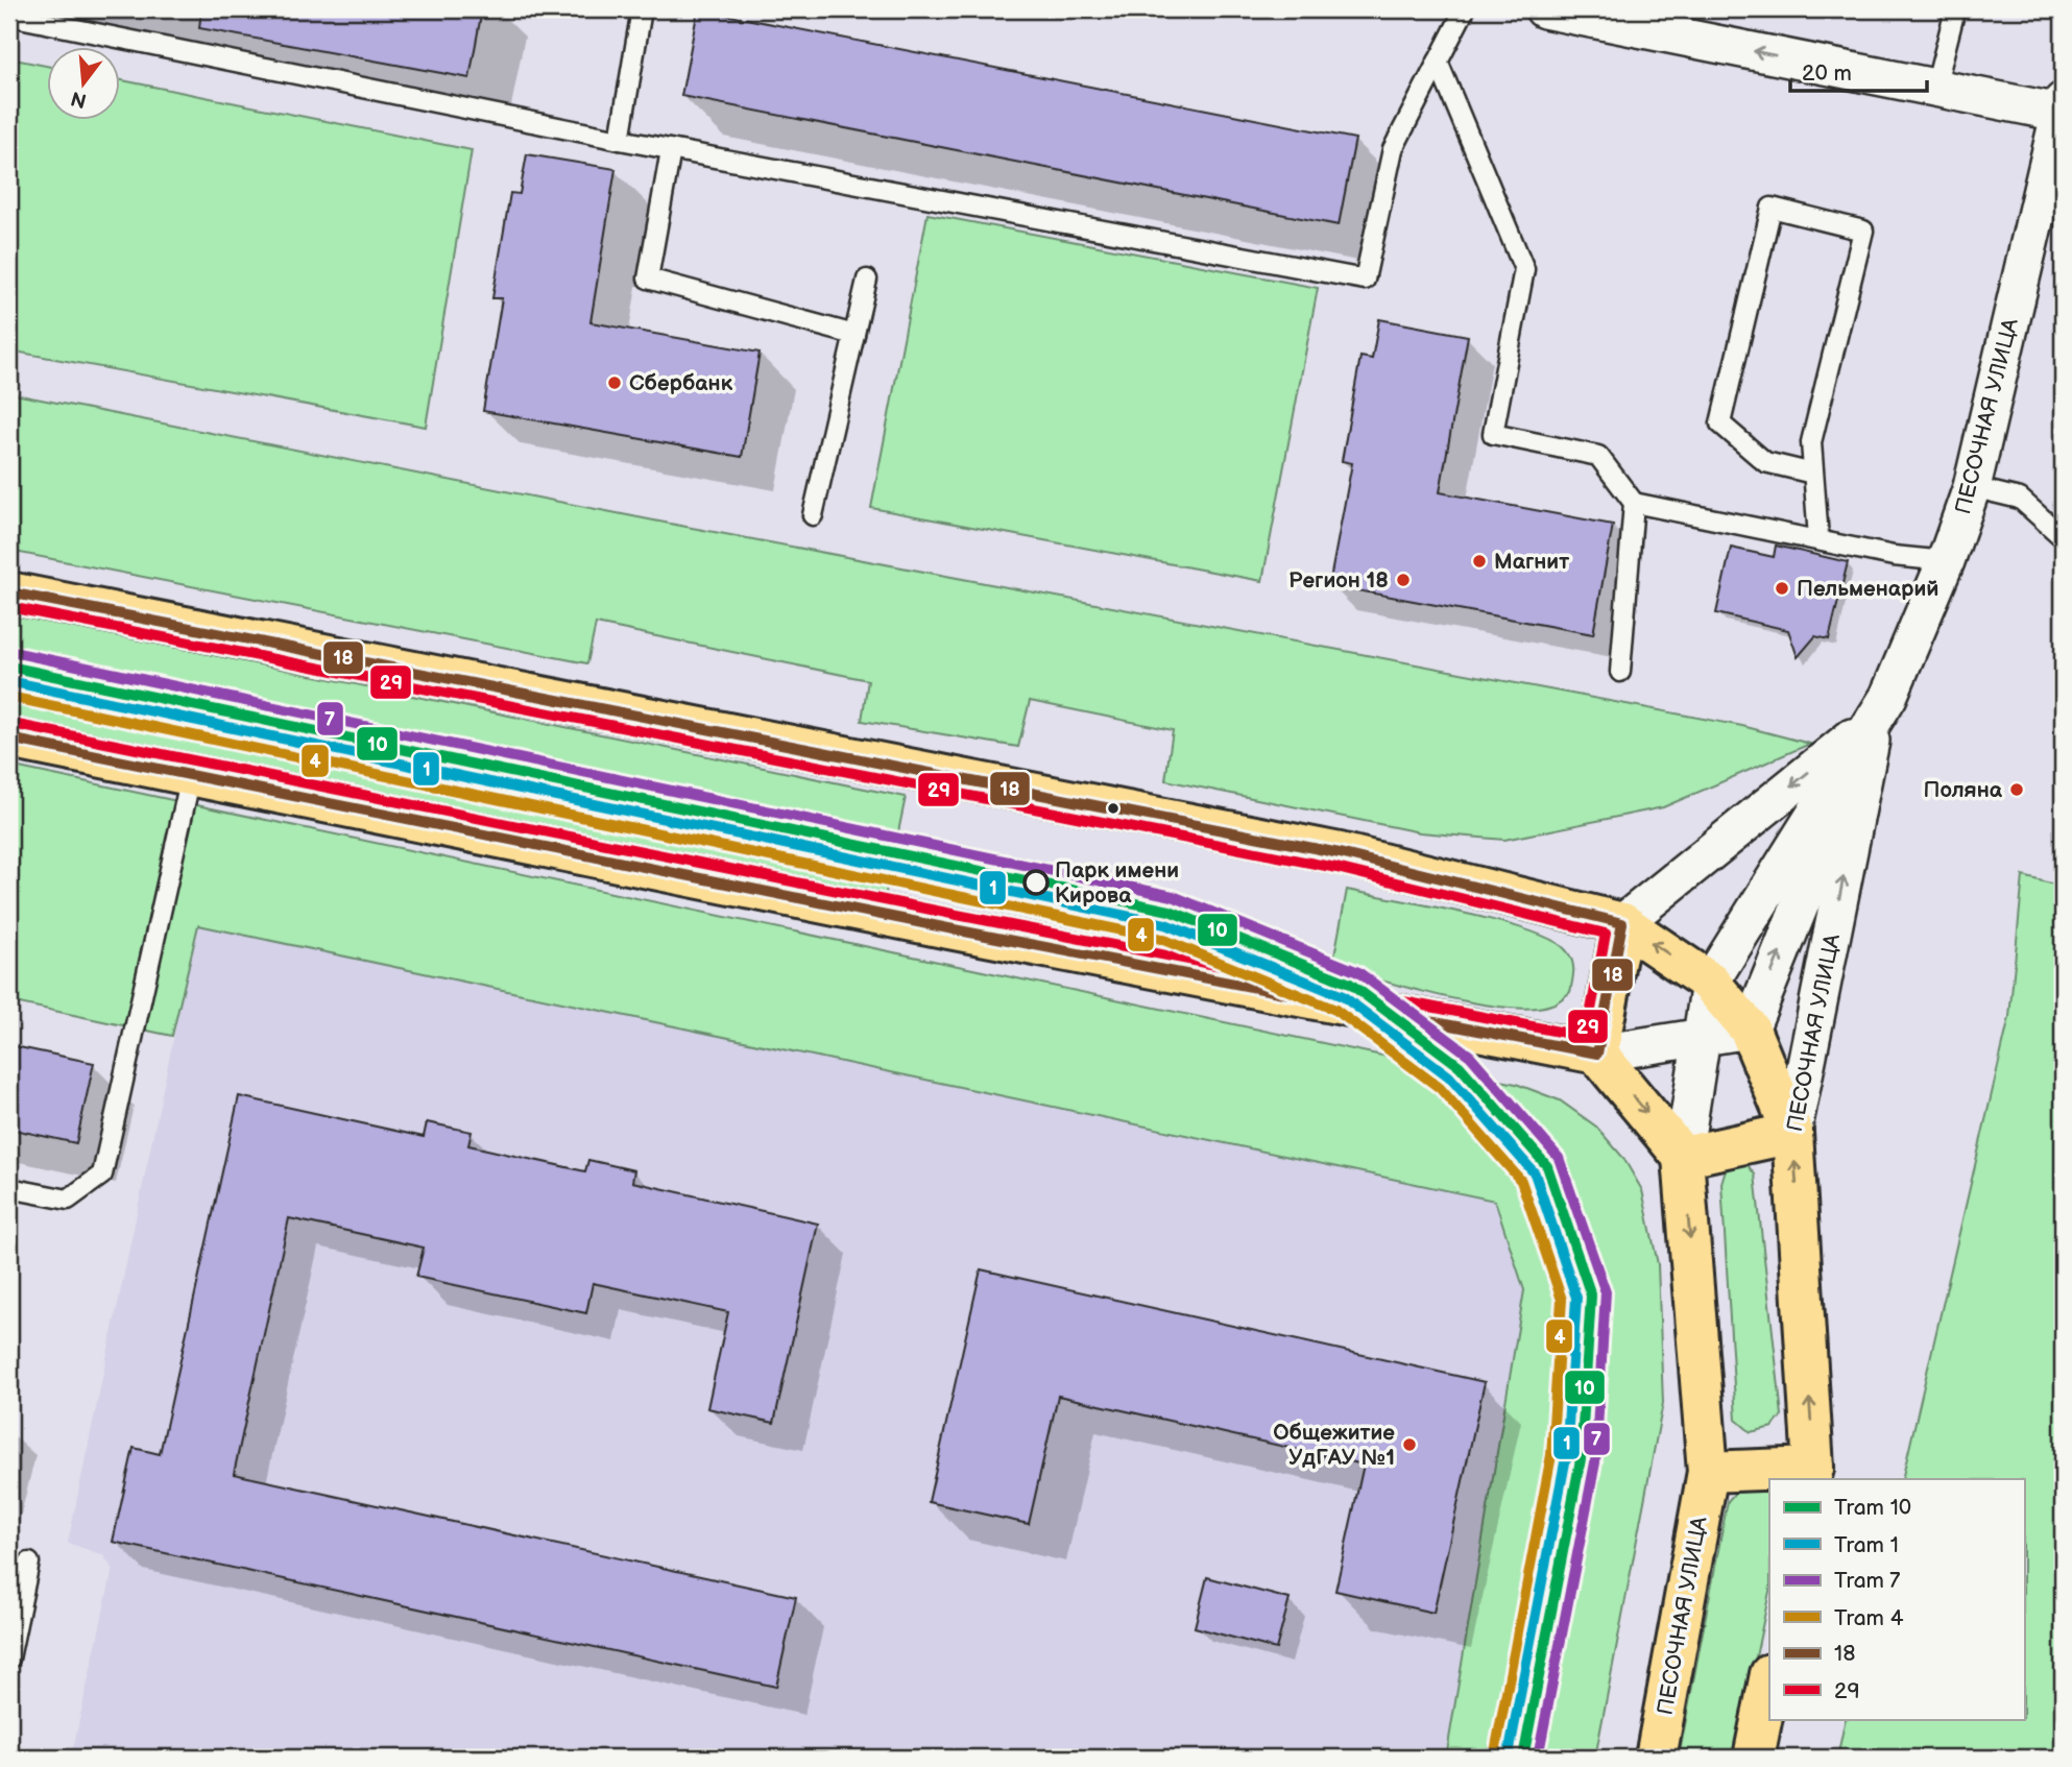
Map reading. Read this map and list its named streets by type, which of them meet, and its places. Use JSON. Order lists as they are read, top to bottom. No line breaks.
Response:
{"streets":{"main road":["ПЕСОЧНАЯ УЛИЦА"]},"places":["Сбербанк","Магнит","Регион 18","Пельменарий","Поляна","Парк имени Кирова","Общежитие УдГАУ №1"],"lines":["transit line 18","transit line 29","tram line 7","tram line 10","tram line 1","tram line 4"],"legend":["Tram 10","Tram 1","Tram 7","Tram 4","18","29"],"scale_bar":"20 m","north":"bottom"}
